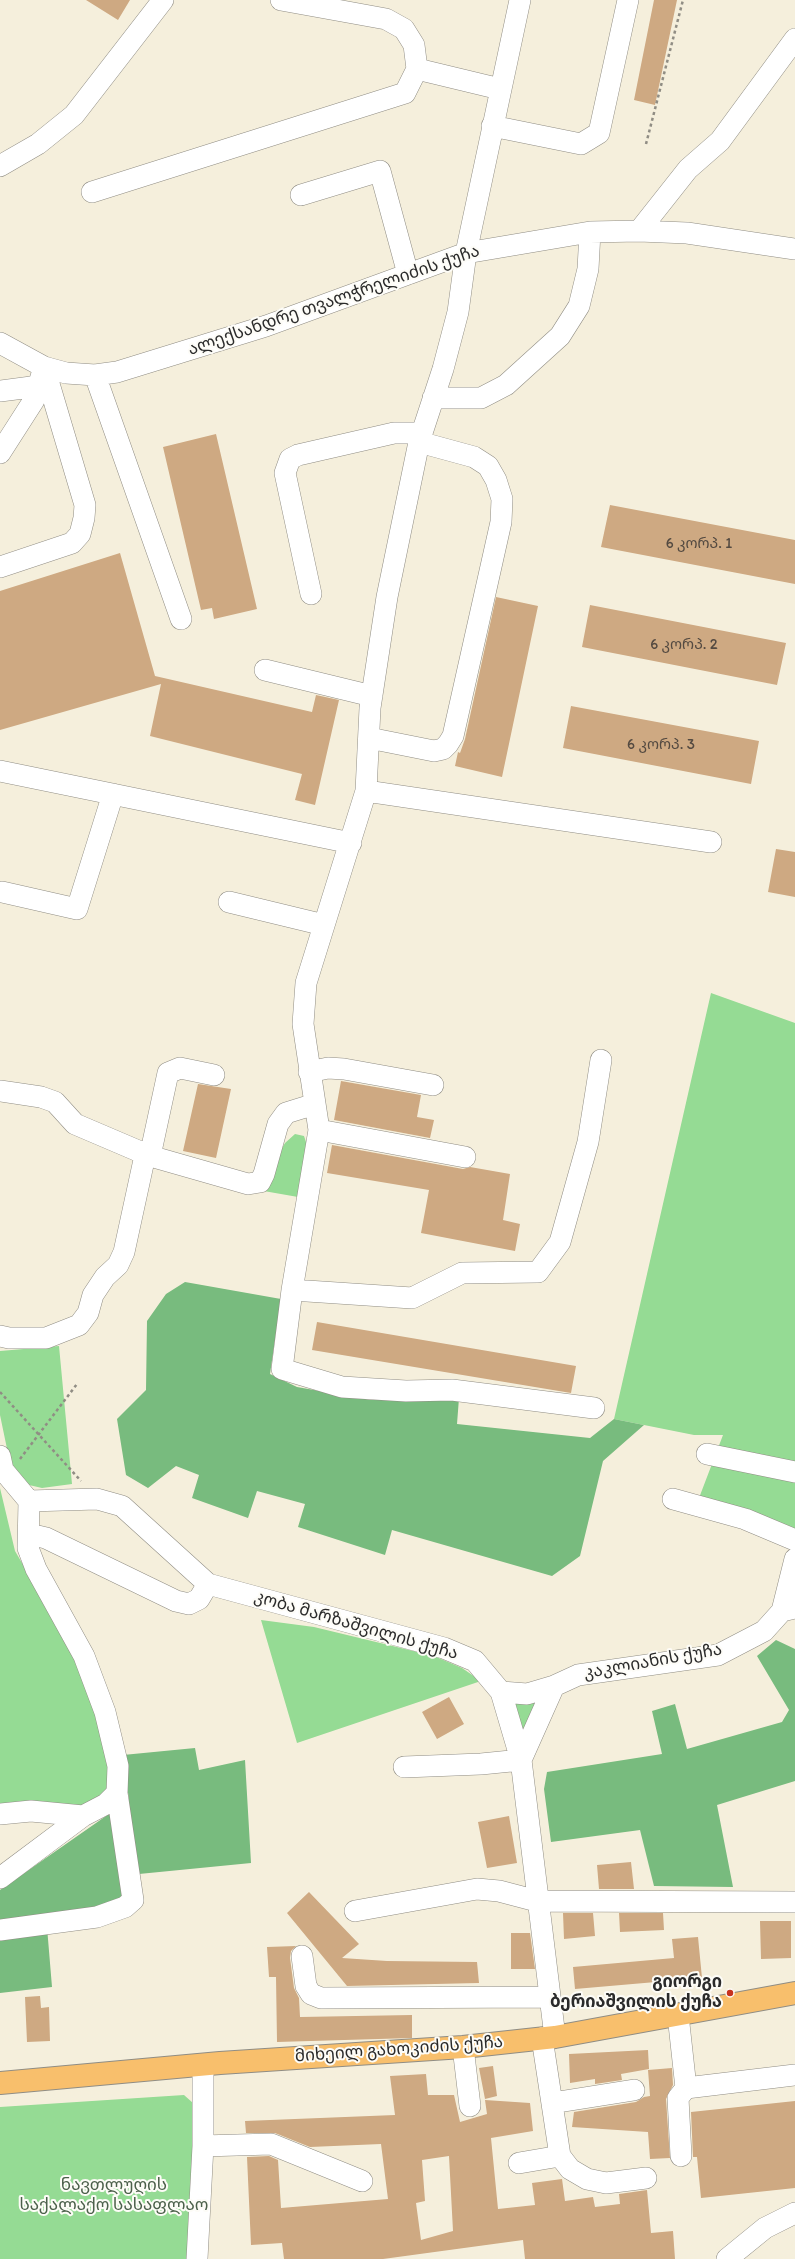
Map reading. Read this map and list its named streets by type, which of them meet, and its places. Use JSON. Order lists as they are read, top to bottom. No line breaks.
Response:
{"streets":{"main road":["მიხეილ გახოკიძის ქუჩა"],"street":["ალექსანდრე თვალჭრელიძის ქუჩა","კობა მარზაშვილის ქუჩა","კაკლიანის ქუჩა"]},"crossings":[["კობა მარზაშვილის ქუჩა","კაკლიანის ქუჩა"],["კობა მარზაშვილის ქუჩა","მიხეილ გახოკიძის ქუჩა"]],"parks":["ნავთლუღის საქალაქო სასაფლაო"],"places":["გიორგი ბერიაშვილის ქუჩა"],"house_numbers":["6 კორპ. 1","6 კორპ. 2","6 კორპ. 3"]}
